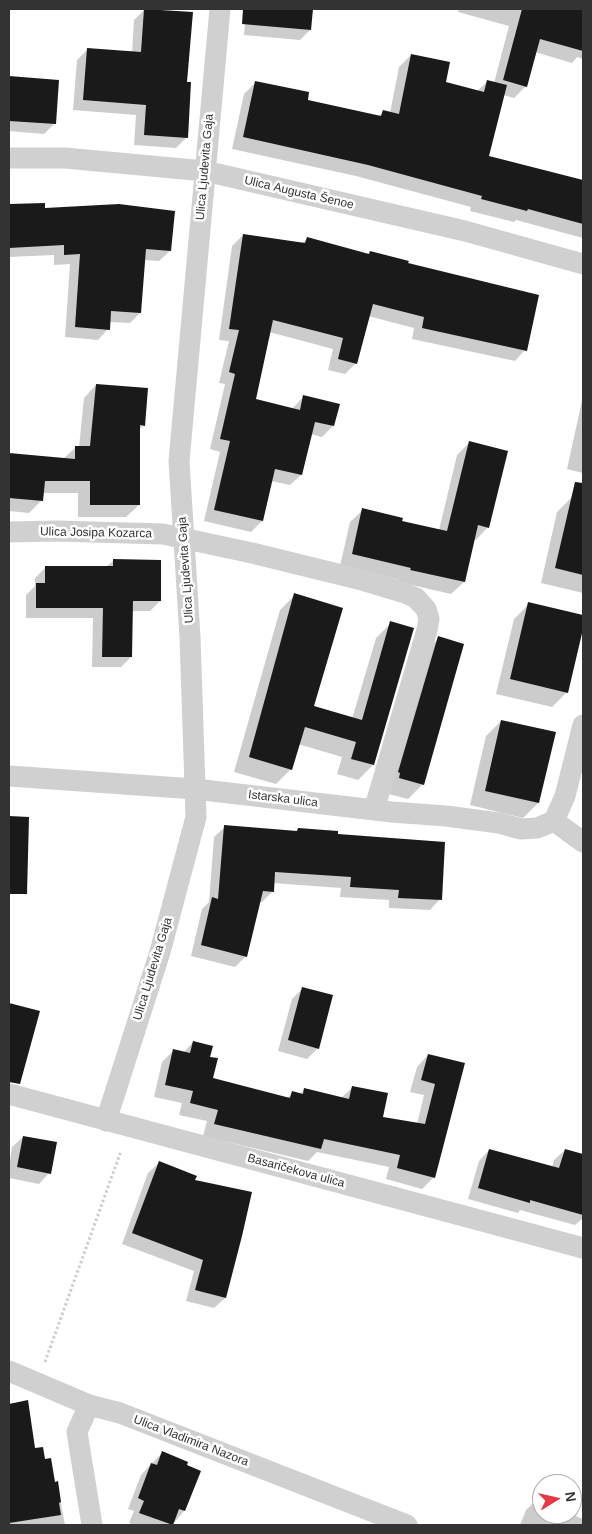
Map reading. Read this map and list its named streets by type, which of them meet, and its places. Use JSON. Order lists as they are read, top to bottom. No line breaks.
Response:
{"streets":{"street":["Ulica Ljudevita Gaja","Ulica Augusta Šenoe","Ulica Josipa Kozarca","Istarska ulica","Basaričekova ulica","Ulica Vladimira Nazora"]},"crossings":[["Ulica Ljudevita Gaja","Ulica Augusta Šenoe"],["Ulica Ljudevita Gaja","Ulica Josipa Kozarca"],["Ulica Ljudevita Gaja","Istarska ulica"],["Ulica Ljudevita Gaja","Basaričekova ulica"],["Ulica Josipa Kozarca","Istarska ulica"]],"north":"right"}
